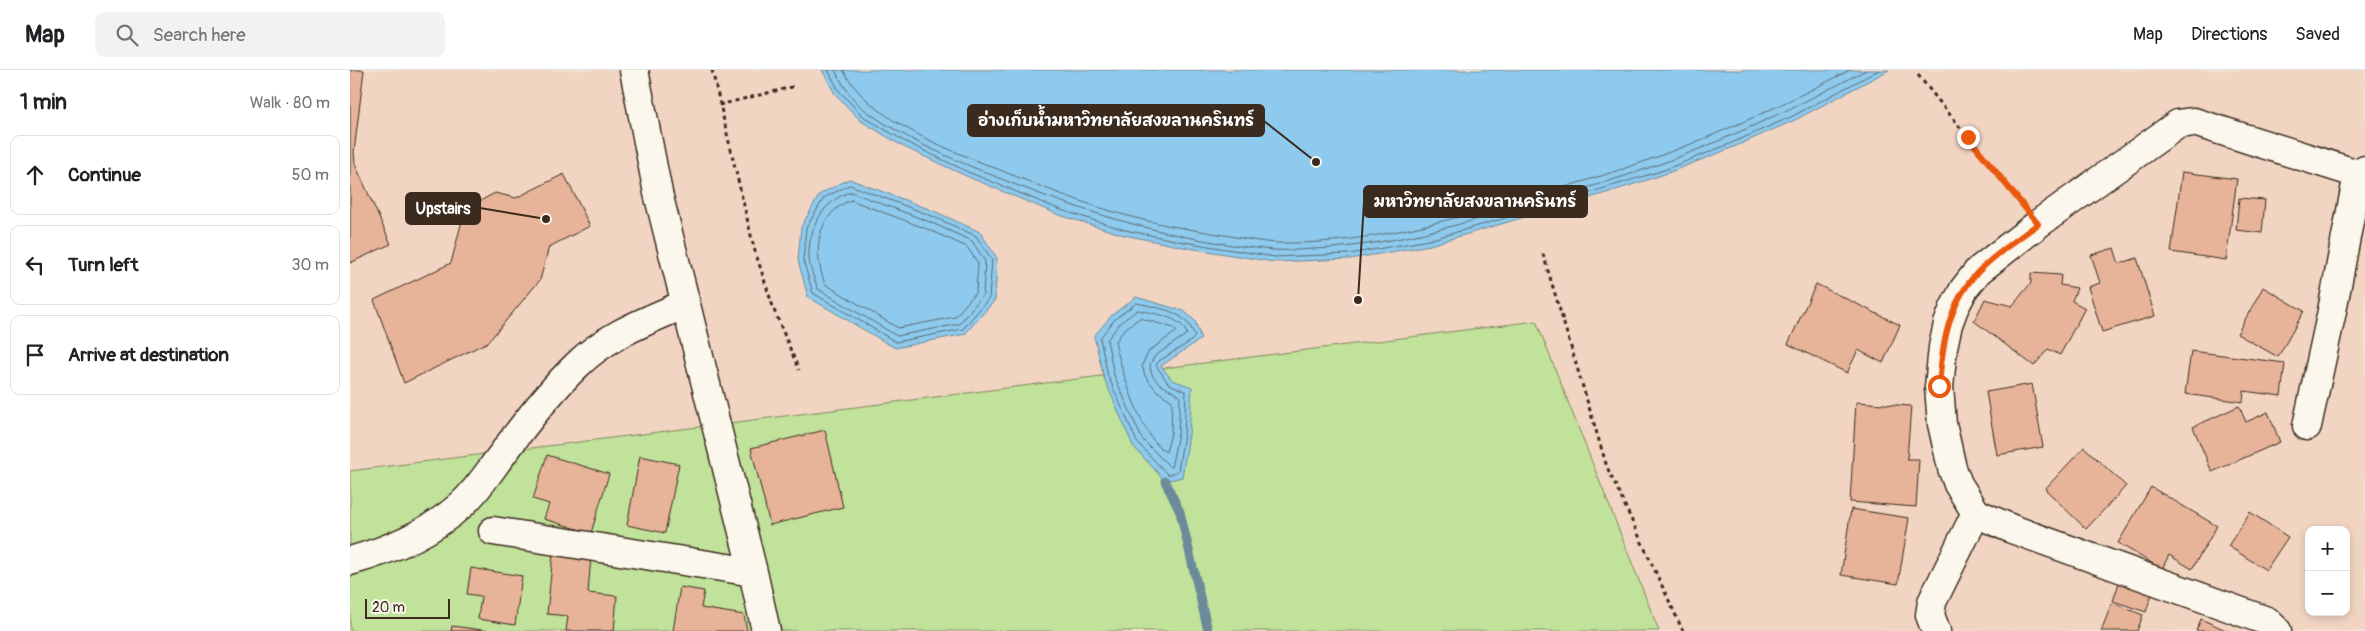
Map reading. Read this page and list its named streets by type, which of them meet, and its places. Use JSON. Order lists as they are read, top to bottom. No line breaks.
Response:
{"places":["อ่างเก็บน้ำมหาวิทยาลัยสงขลานครินทร์","Upstairs","มหาวิทยาลัยสงขลานครินทร์"],"scale_bar":"20 m","page":{"header":"Map","search":"Search here","nav":["Map","Directions","Saved"],"heading":["1 min","Walk · 80 m"],"list":[["Continue","50 m"],["Turn left","30 m"],"Arrive at destination"],"map_buttons":["+","−"],"scale":"20 m"}}
